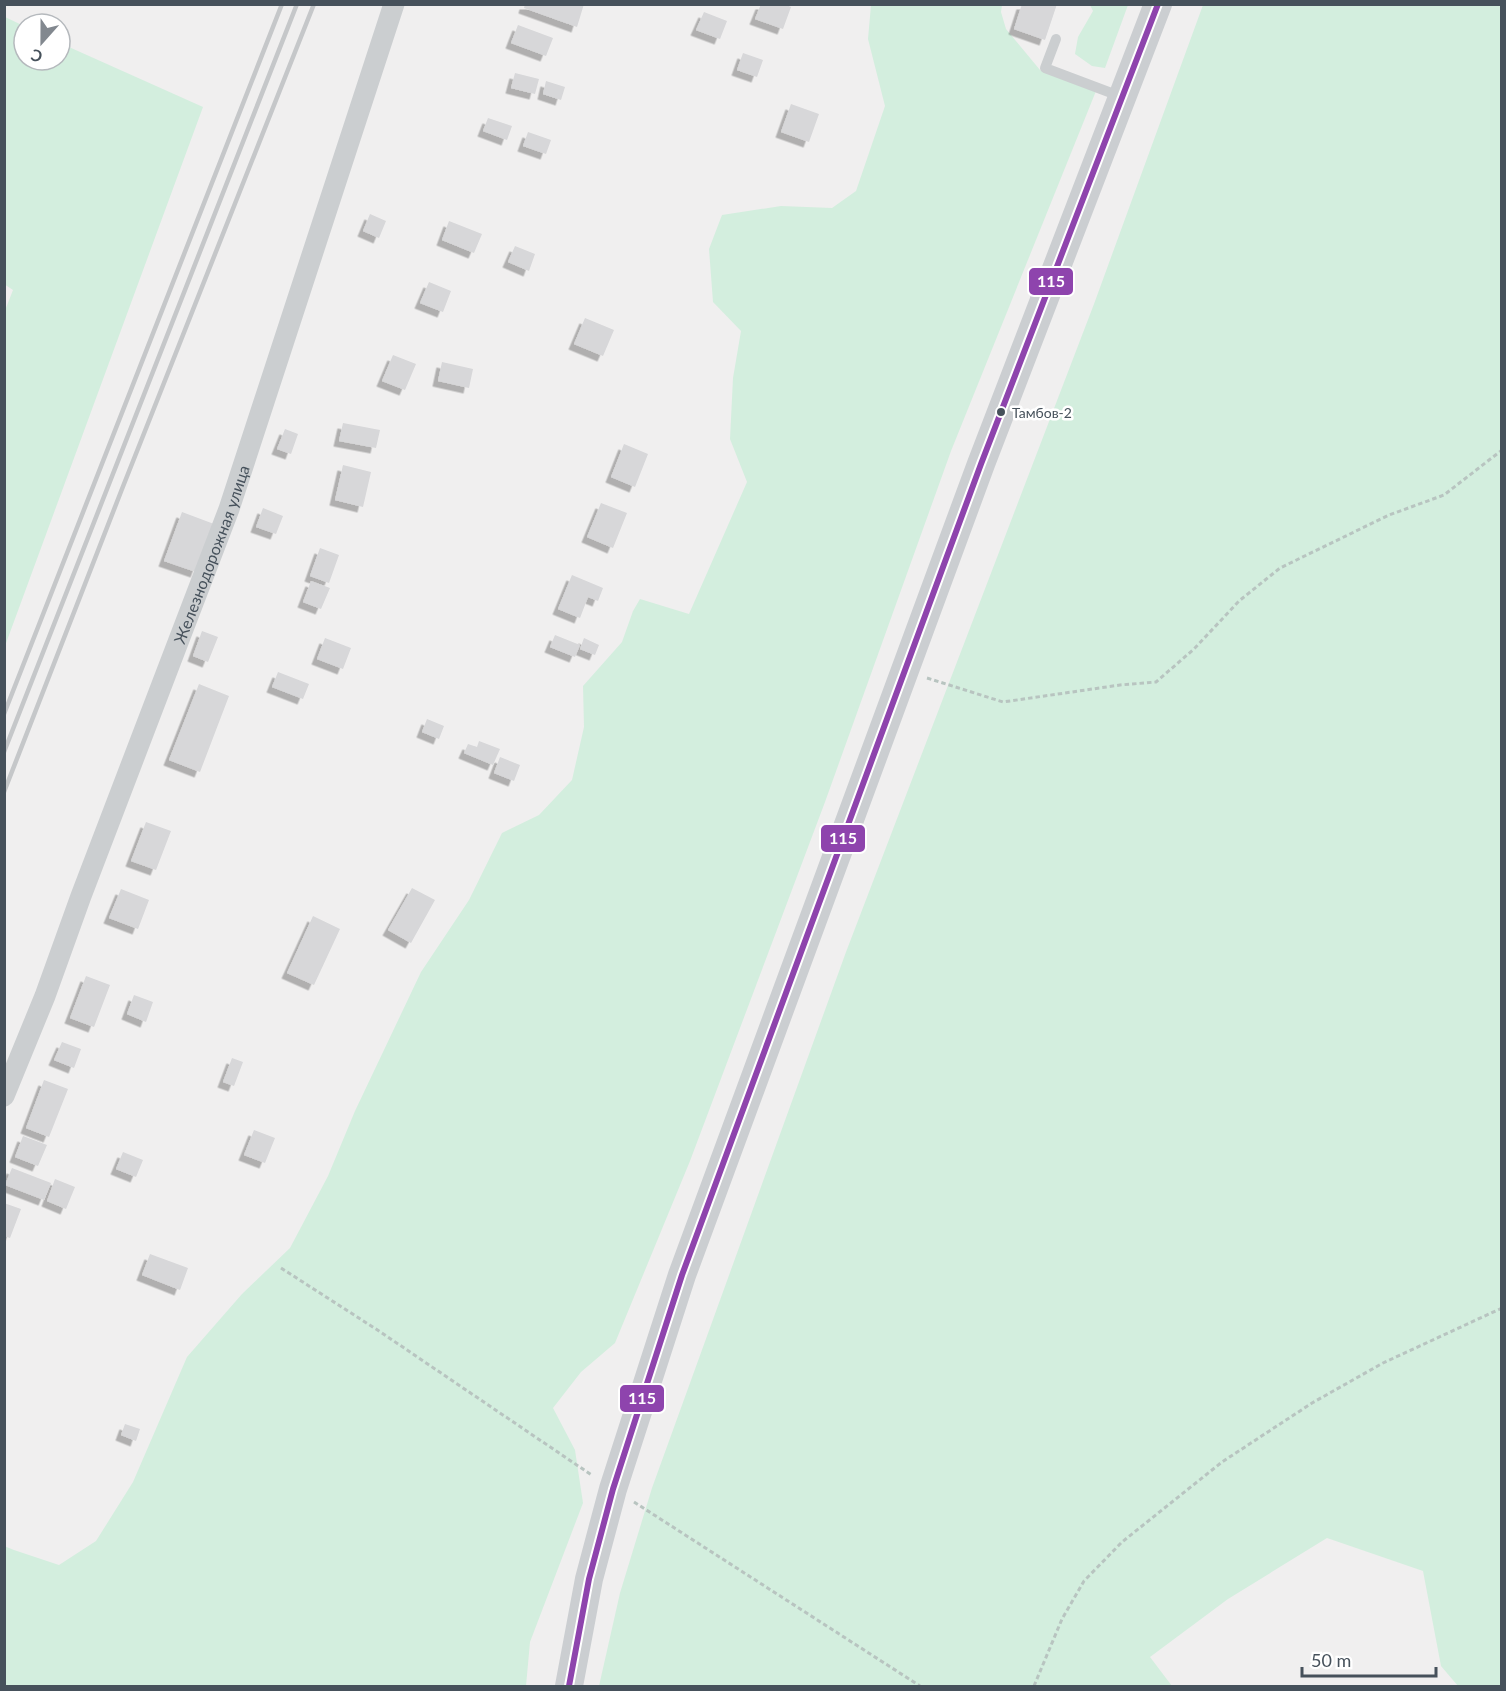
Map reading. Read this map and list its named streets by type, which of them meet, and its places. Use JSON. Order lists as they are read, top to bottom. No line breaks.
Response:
{"streets":{"street":["Железнодорожная улица"]},"places":["Тамбов-2"],"lines":["transit line 115"],"scale_bar":"50 m","north":"bottom"}
